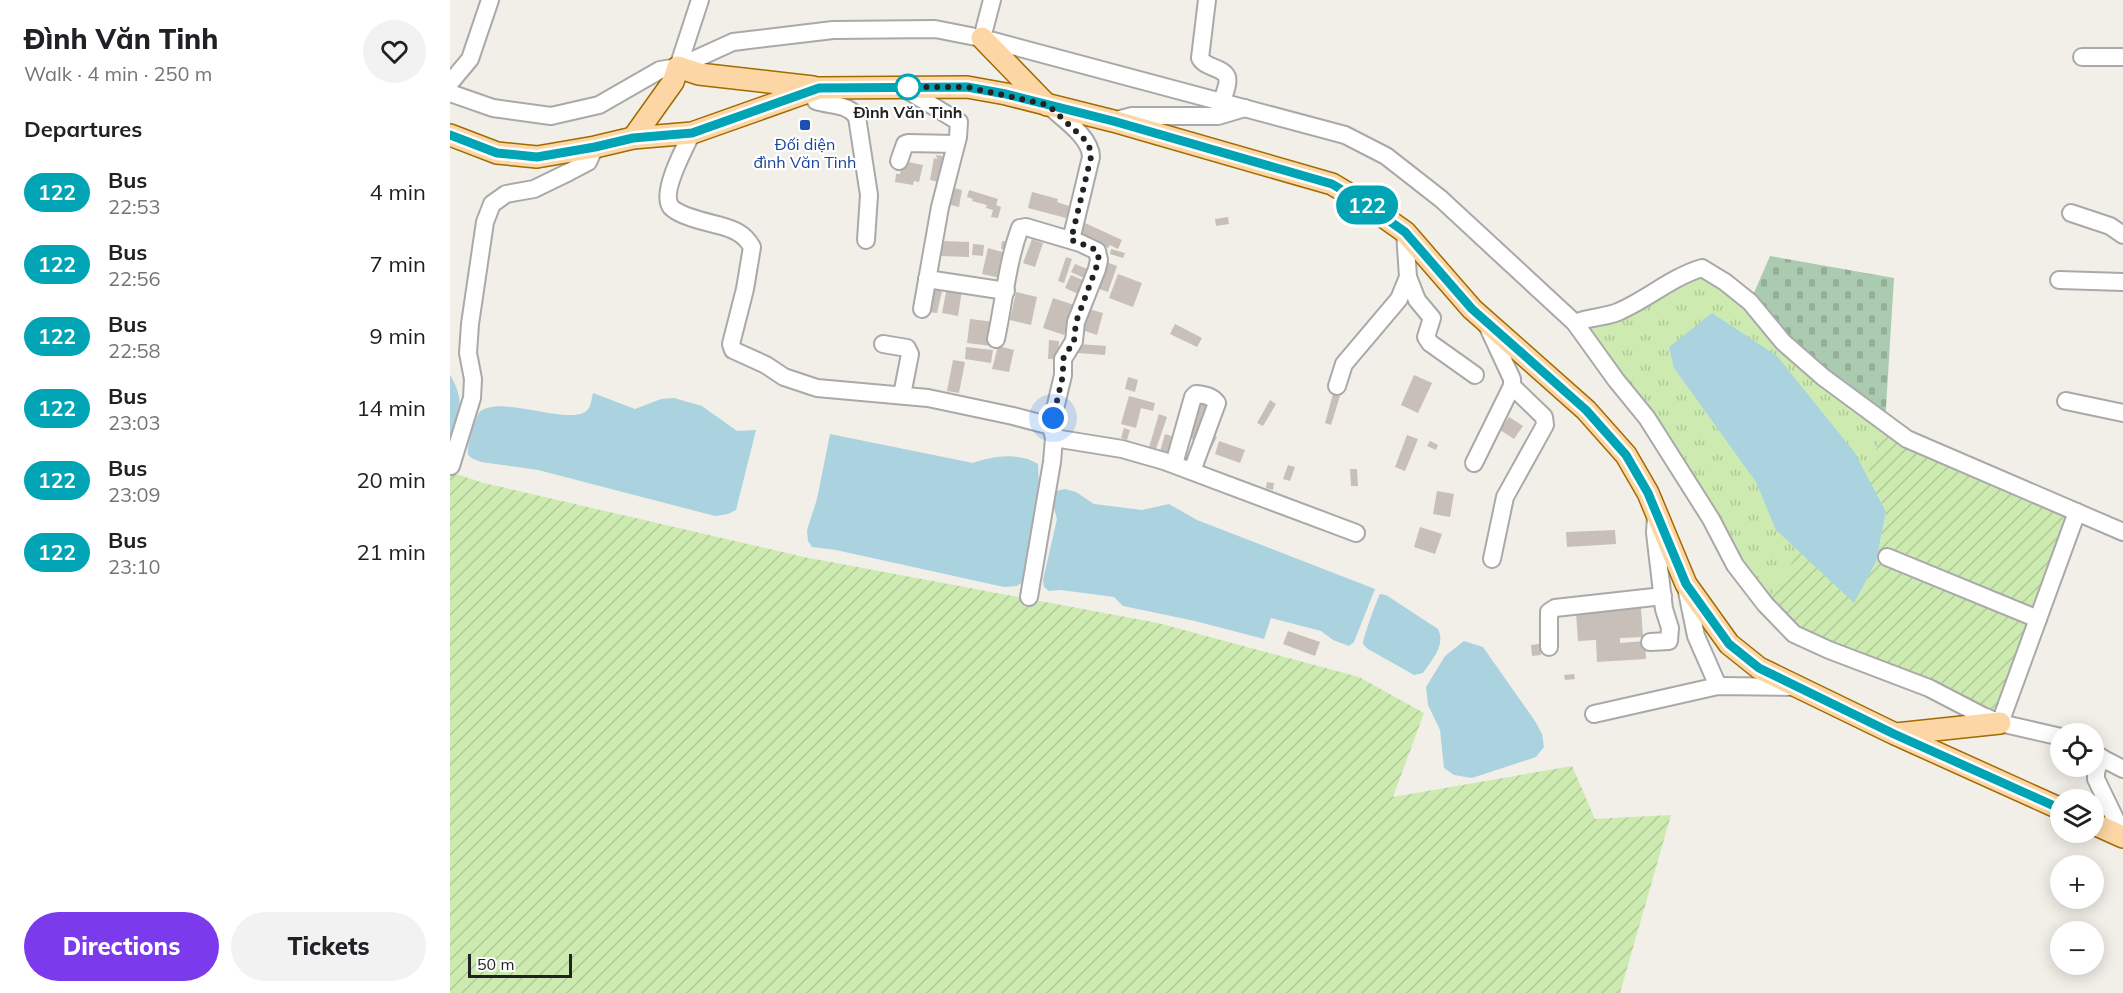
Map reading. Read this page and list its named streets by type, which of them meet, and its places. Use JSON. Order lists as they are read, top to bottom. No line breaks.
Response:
{"places":{"other":["Đình Văn Tinh"],"transit":["Đối diện đình Văn Tinh"]},"lines":["bus line 122"],"scale_bar":"50 m","page":{"heading":[["Đình Văn Tinh","Walk · 4 min · 250 m"],"Departures"],"on_map":"122","list":[{"mark":"122","name":"Bus","note":"22:53","value":"4 min"},{"mark":"122","name":"Bus","note":"22:56","value":"7 min"},{"mark":"122","name":"Bus","note":"22:58","value":"9 min"},{"mark":"122","name":"Bus","note":"23:03","value":"14 min"},{"mark":"122","name":"Bus","note":"23:09","value":"20 min"},{"mark":"122","name":"Bus","note":"23:10","value":"21 min"}],"map_buttons":["+","−"],"buttons":["Directions","Tickets"],"scale":"50 m"}}
